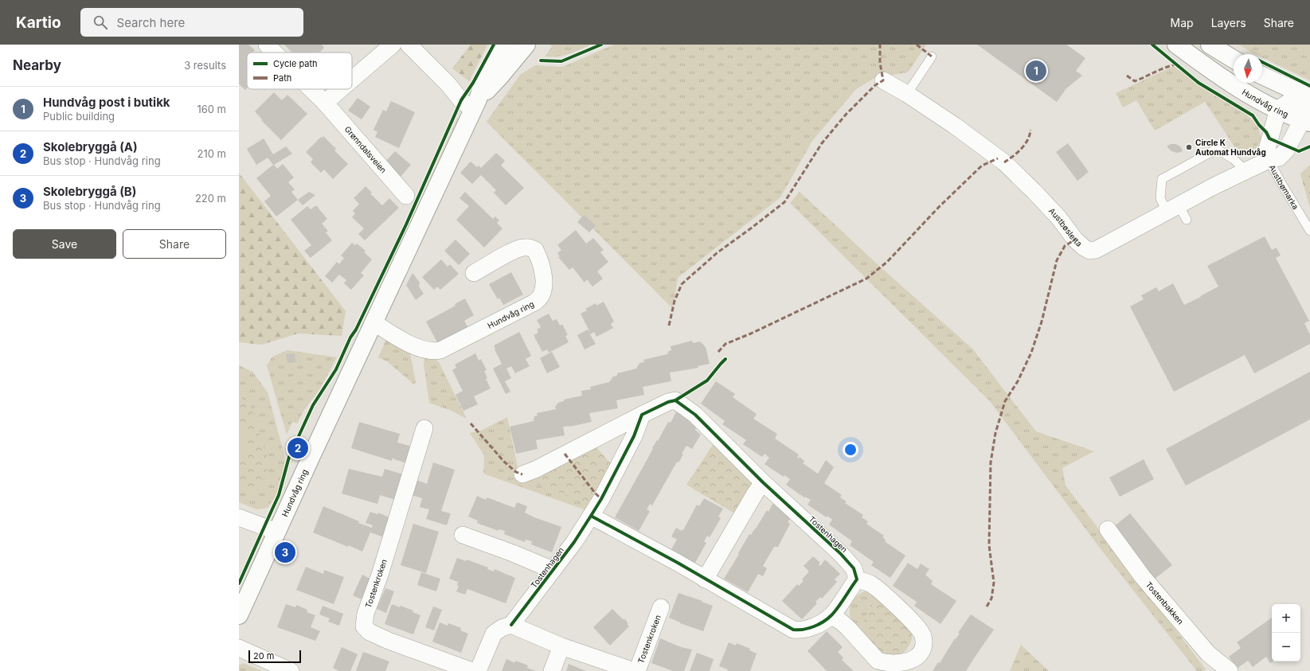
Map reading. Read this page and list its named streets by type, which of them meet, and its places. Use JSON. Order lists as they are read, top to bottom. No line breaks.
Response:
{"streets":{"main road":["Hundvåg ring"],"street":["Grønndalsveien","Austbøsletta","Tostenhagen","Tostenkroken","Tostenbakken"],"lane":["Austbømarka"]},"crossings":[["Hundvåg ring","Austbøsletta"],["Austbømarka","Austbøsletta"],["Tostenhagen","Tostenkroken"]],"places":["Circle K Automat Hundvåg"],"legend":["Cycle path","Path"],"scale_bar":"20 m","north":"bottom","page":{"header":"Kartio","search":"Search here","nav":["Map","Layers","Share"],"heading":["Nearby","3 results"],"pins":["1","2","3"],"list":[{"mark":"1","name":"Hundvåg post i butikk","note":"Public building","value":"160 m"},{"mark":"2","name":"Skolebryggå (A)","note":"Bus stop · Hundvåg ring","value":"210 m"},{"mark":"3","name":"Skolebryggå (B)","note":"Bus stop · Hundvåg ring","value":"220 m"}],"buttons":["Save","Share"],"map_buttons":["+","−"],"scale":"20 m"}}
